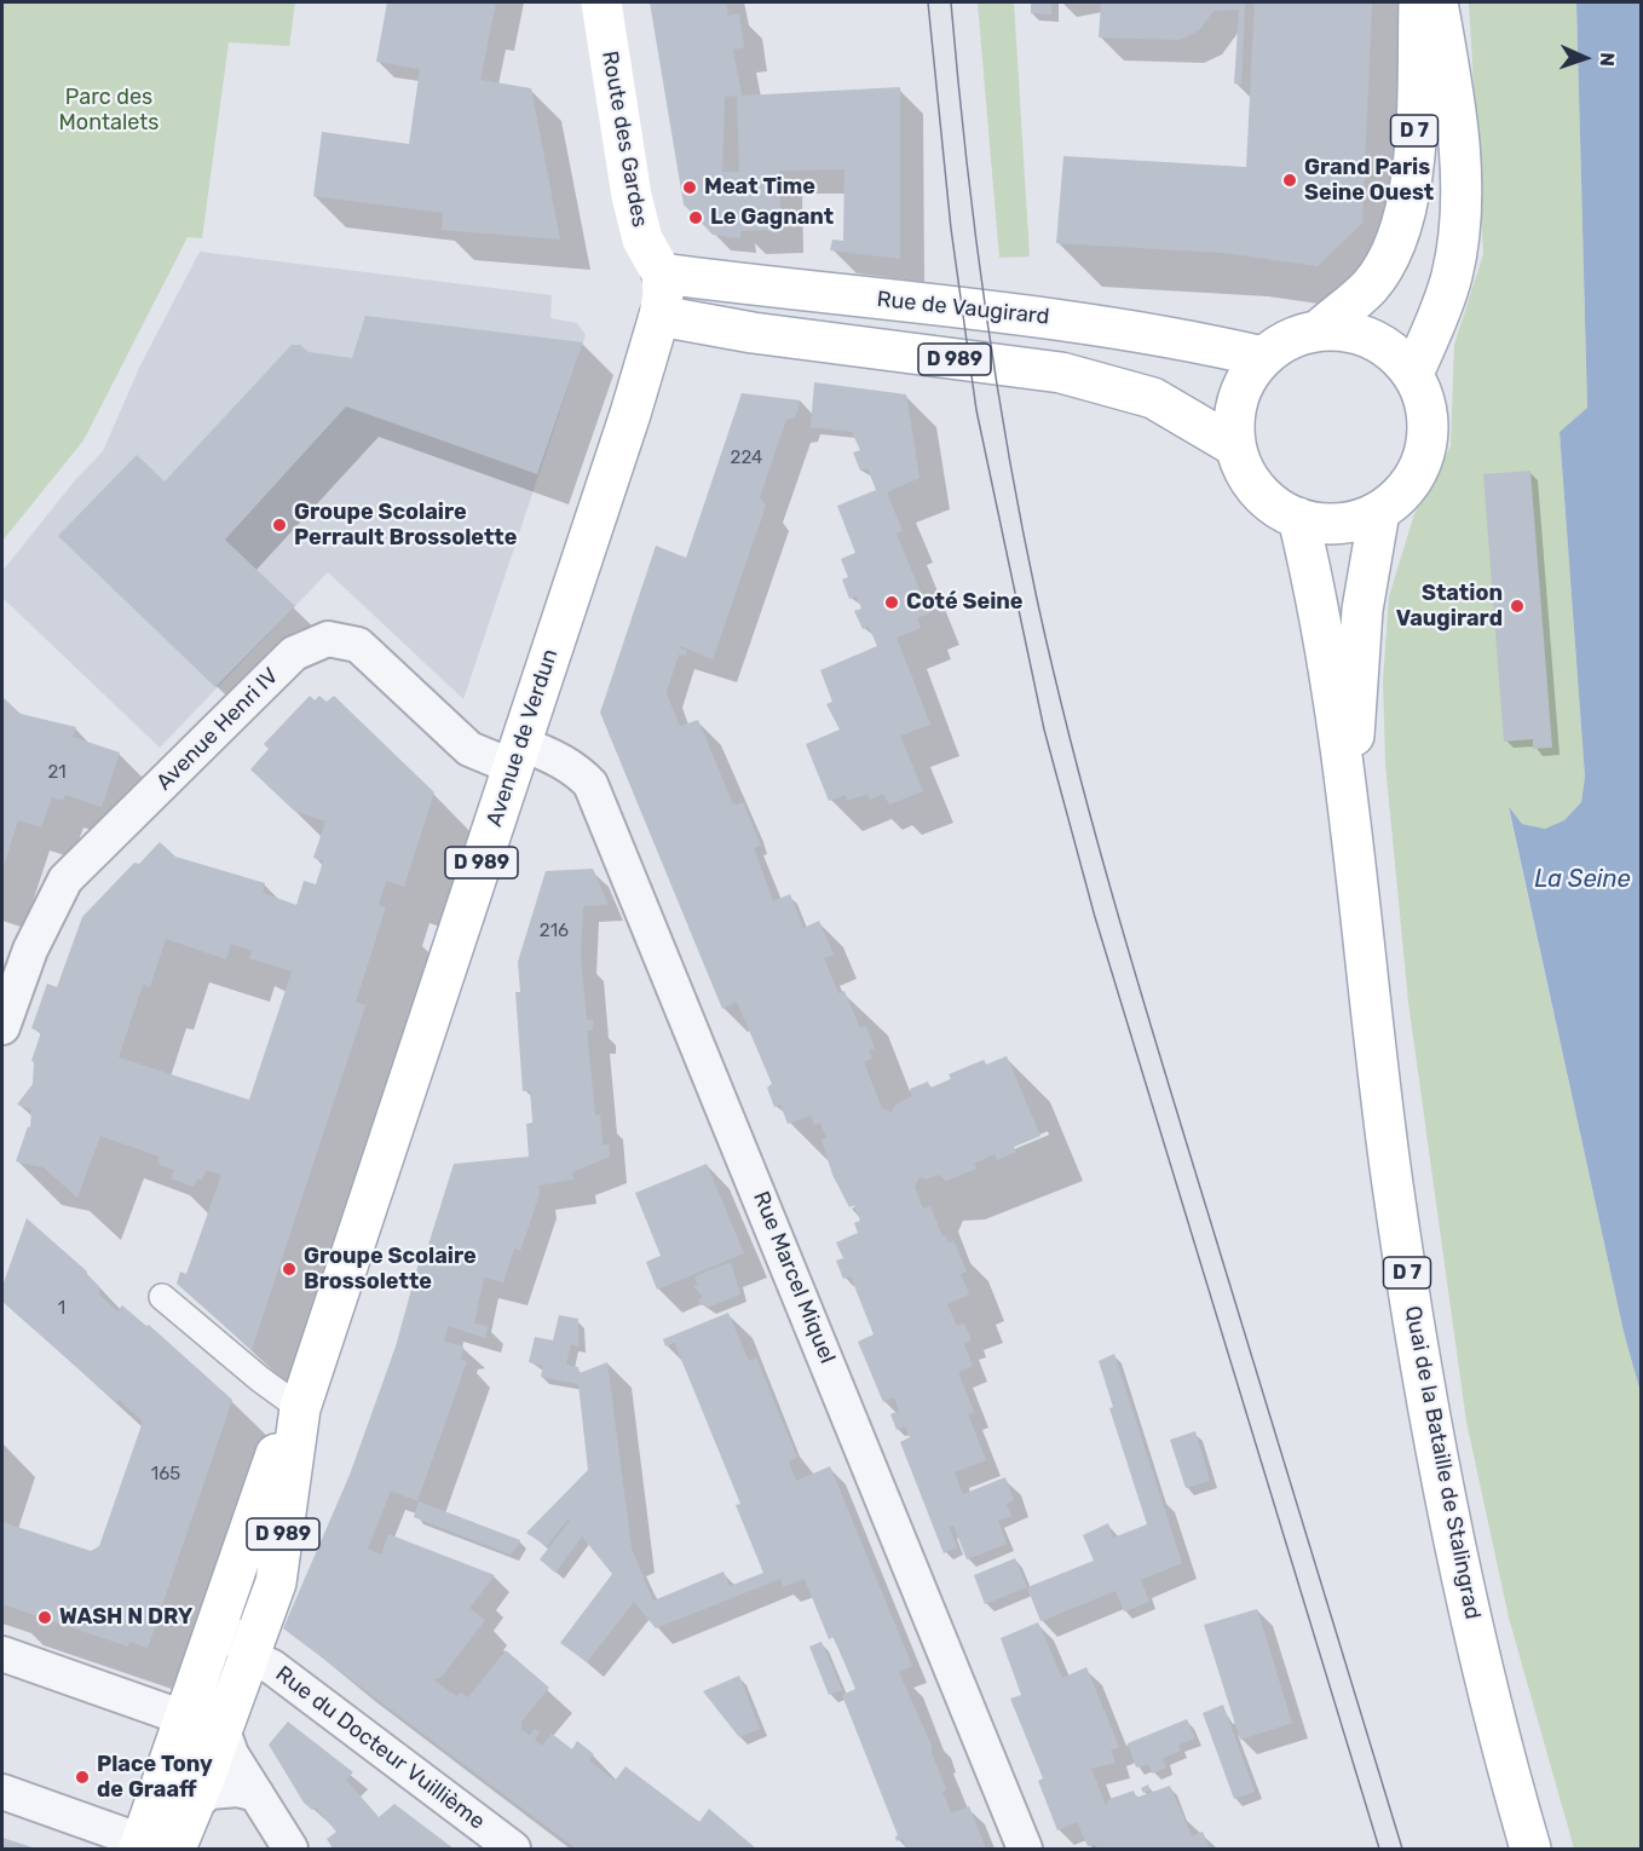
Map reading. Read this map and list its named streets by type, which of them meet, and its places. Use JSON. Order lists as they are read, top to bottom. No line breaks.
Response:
{"streets":{"main road":["D 7","Route des Gardes","Rue de Vaugirard","D 989","Avenue de Verdun","Quai de la Bataille de Stalingrad"],"street":["Avenue Henri IV","Rue Marcel Miquel","Rue du Docteur Vuillième"]},"crossings":[["D 7","Rue de Vaugirard"],["D 7","D 989"],["D 7","Quai de la Bataille de Stalingrad"],["Route des Gardes","Rue de Vaugirard"],["Route des Gardes","D 989"],["Route des Gardes","Avenue de Verdun"],["Rue de Vaugirard","D 989"],["Rue de Vaugirard","Quai de la Bataille de Stalingrad"],["D 989","Avenue de Verdun"],["D 989","Quai de la Bataille de Stalingrad"],["Avenue Henri IV","Avenue de Verdun"],["Avenue Henri IV","Rue Marcel Miquel"],["Avenue de Verdun","Rue Marcel Miquel"],["Avenue de Verdun","Rue du Docteur Vuillième"]],"water":["La Seine"],"parks":["Parc des Montalets"],"places":["Grand Paris Seine Ouest","Meat Time","Le Gagnant","Groupe Scolaire Perrault Brossolette","Coté Seine","Station Vaugirard","Groupe Scolaire Brossolette","WASH N DRY","Place Tony de Graaff"],"house_numbers":["224","21","216","1","165"],"north":"right"}
